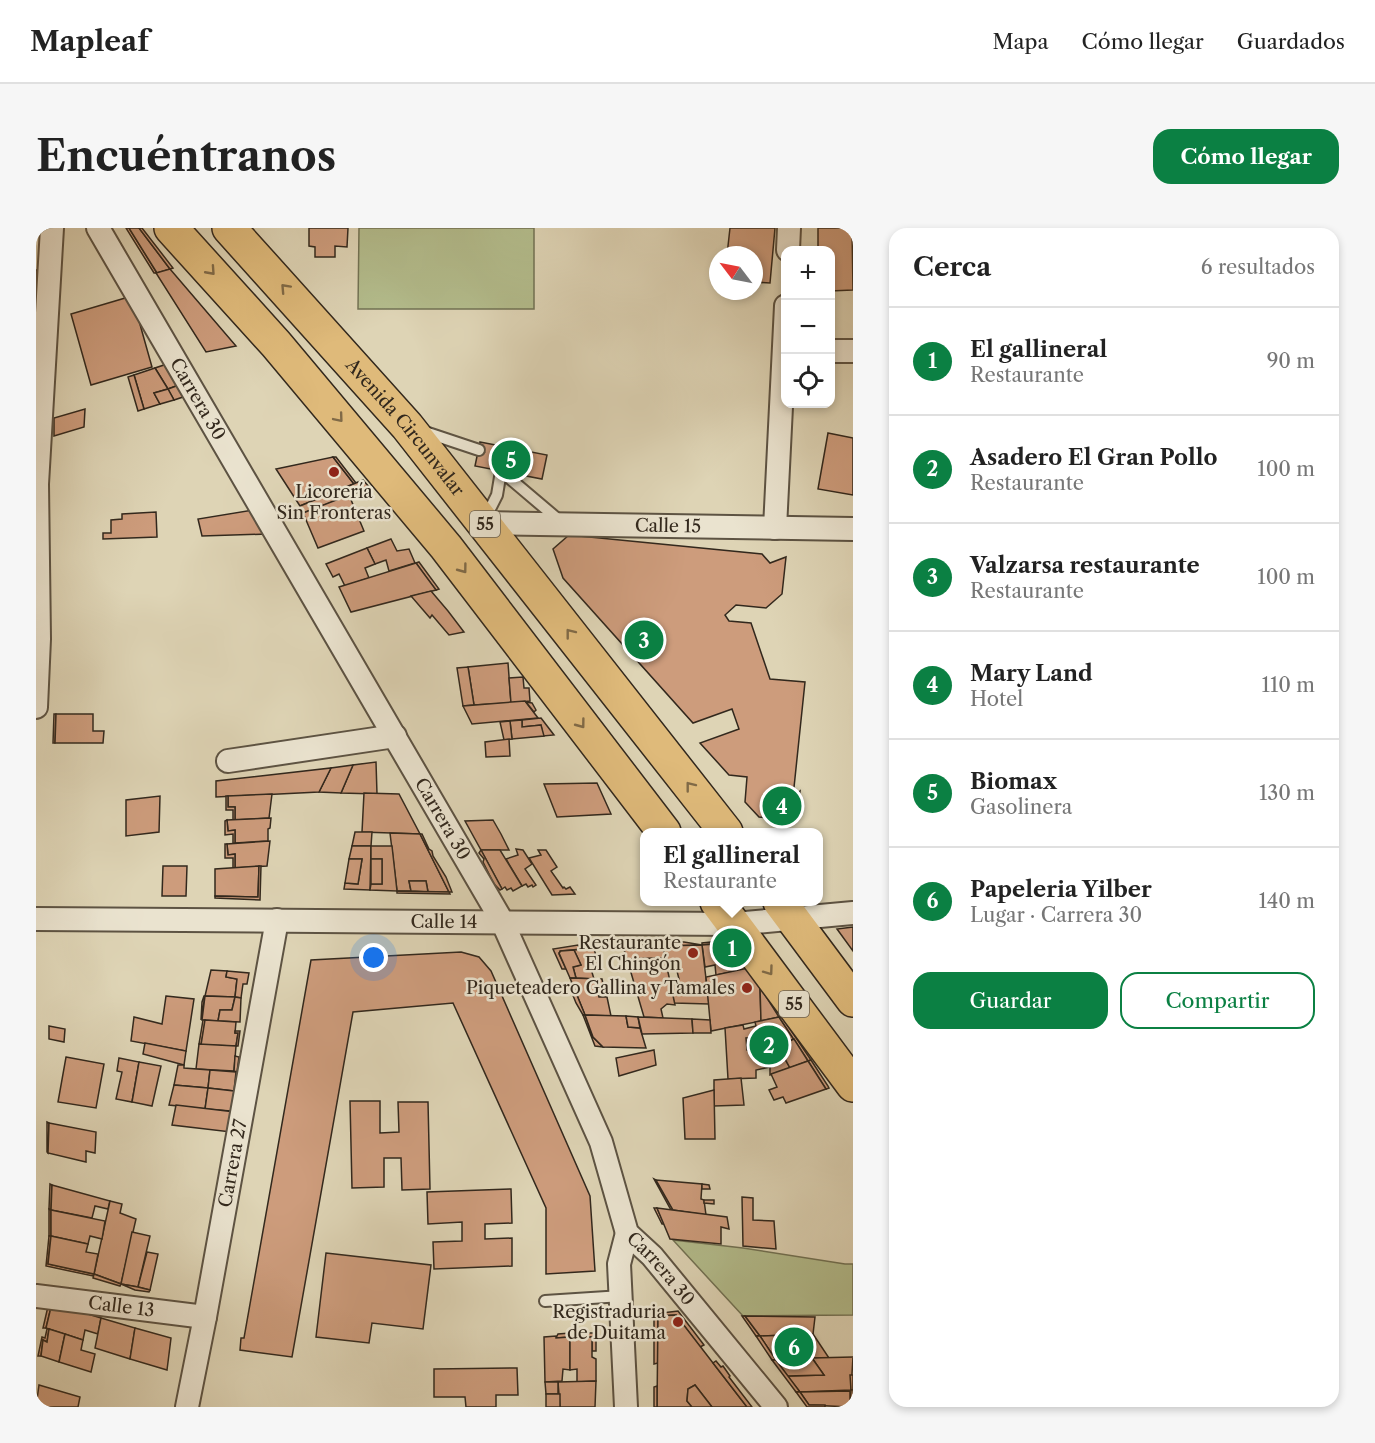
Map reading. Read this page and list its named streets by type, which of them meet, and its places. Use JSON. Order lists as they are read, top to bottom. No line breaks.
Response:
{"streets":{"highway":["Avenida Circunvalar","55"],"street":["Carrera 30","Calle 15","Calle 14","Carrera 27","Calle 13"]},"crossings":[["Carrera 30","Calle 14"],["Avenida Circunvalar","Calle 15"],["55","Calle 14"],["Calle 14","Carrera 27"],["Carrera 27","Calle 13"]],"places":["Licorería Sin Fronteras","Restaurante El Chingón","Piqueteadero Gallina y Tamales","Registraduria de Duitama"],"north":"top left","page":{"header":"Mapleaf","nav":["Mapa","Cómo llegar","Guardados"],"buttons":["Cómo llegar",["Guardar","Compartir"]],"title":"Encuéntranos","heading":["Cerca","6 resultados"],"map_buttons":["+","−"],"list":[{"mark":"1","name":"El gallineral","note":"Restaurante","value":"90 m"},{"mark":"2","name":"Asadero El Gran Pollo","note":"Restaurante","value":"100 m"},{"mark":"3","name":"Valzarsa restaurante","note":"Restaurante","value":"100 m"},{"mark":"4","name":"Mary Land","note":"Hotel","value":"110 m"},{"mark":"5","name":"Biomax","note":"Gasolinera","value":"130 m"},{"mark":"6","name":"Papeleria Yilber","note":"Lugar · Carrera 30","value":"140 m"}],"pins":["5","3","4","1","2","6"],"popup":["El gallineral","Restaurante"]}}
